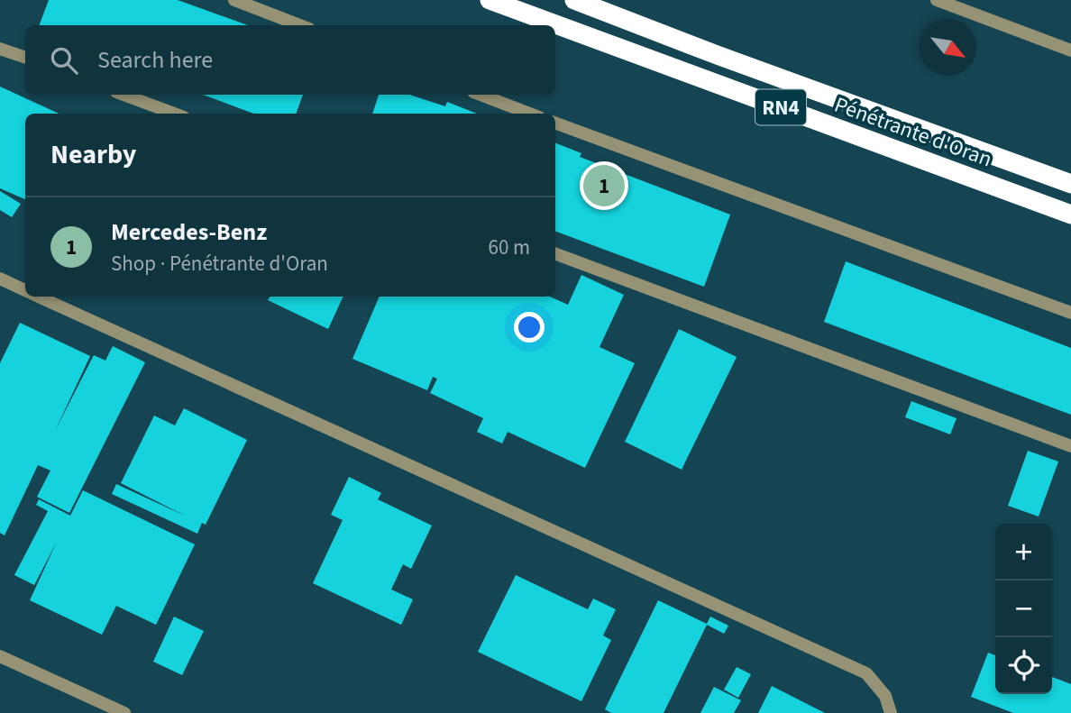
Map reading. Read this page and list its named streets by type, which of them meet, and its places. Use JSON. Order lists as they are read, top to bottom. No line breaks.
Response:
{"streets":{"highway":["RN4","Pénétrante d'Oran"]},"north":"bottom right","page":{"search":"Search here","heading":"Nearby","pins":"1","list":[{"mark":"1","name":"Mercedes-Benz","note":"Shop · Pénétrante d'Oran","value":"60 m"}],"map_buttons":["+","−"]}}
